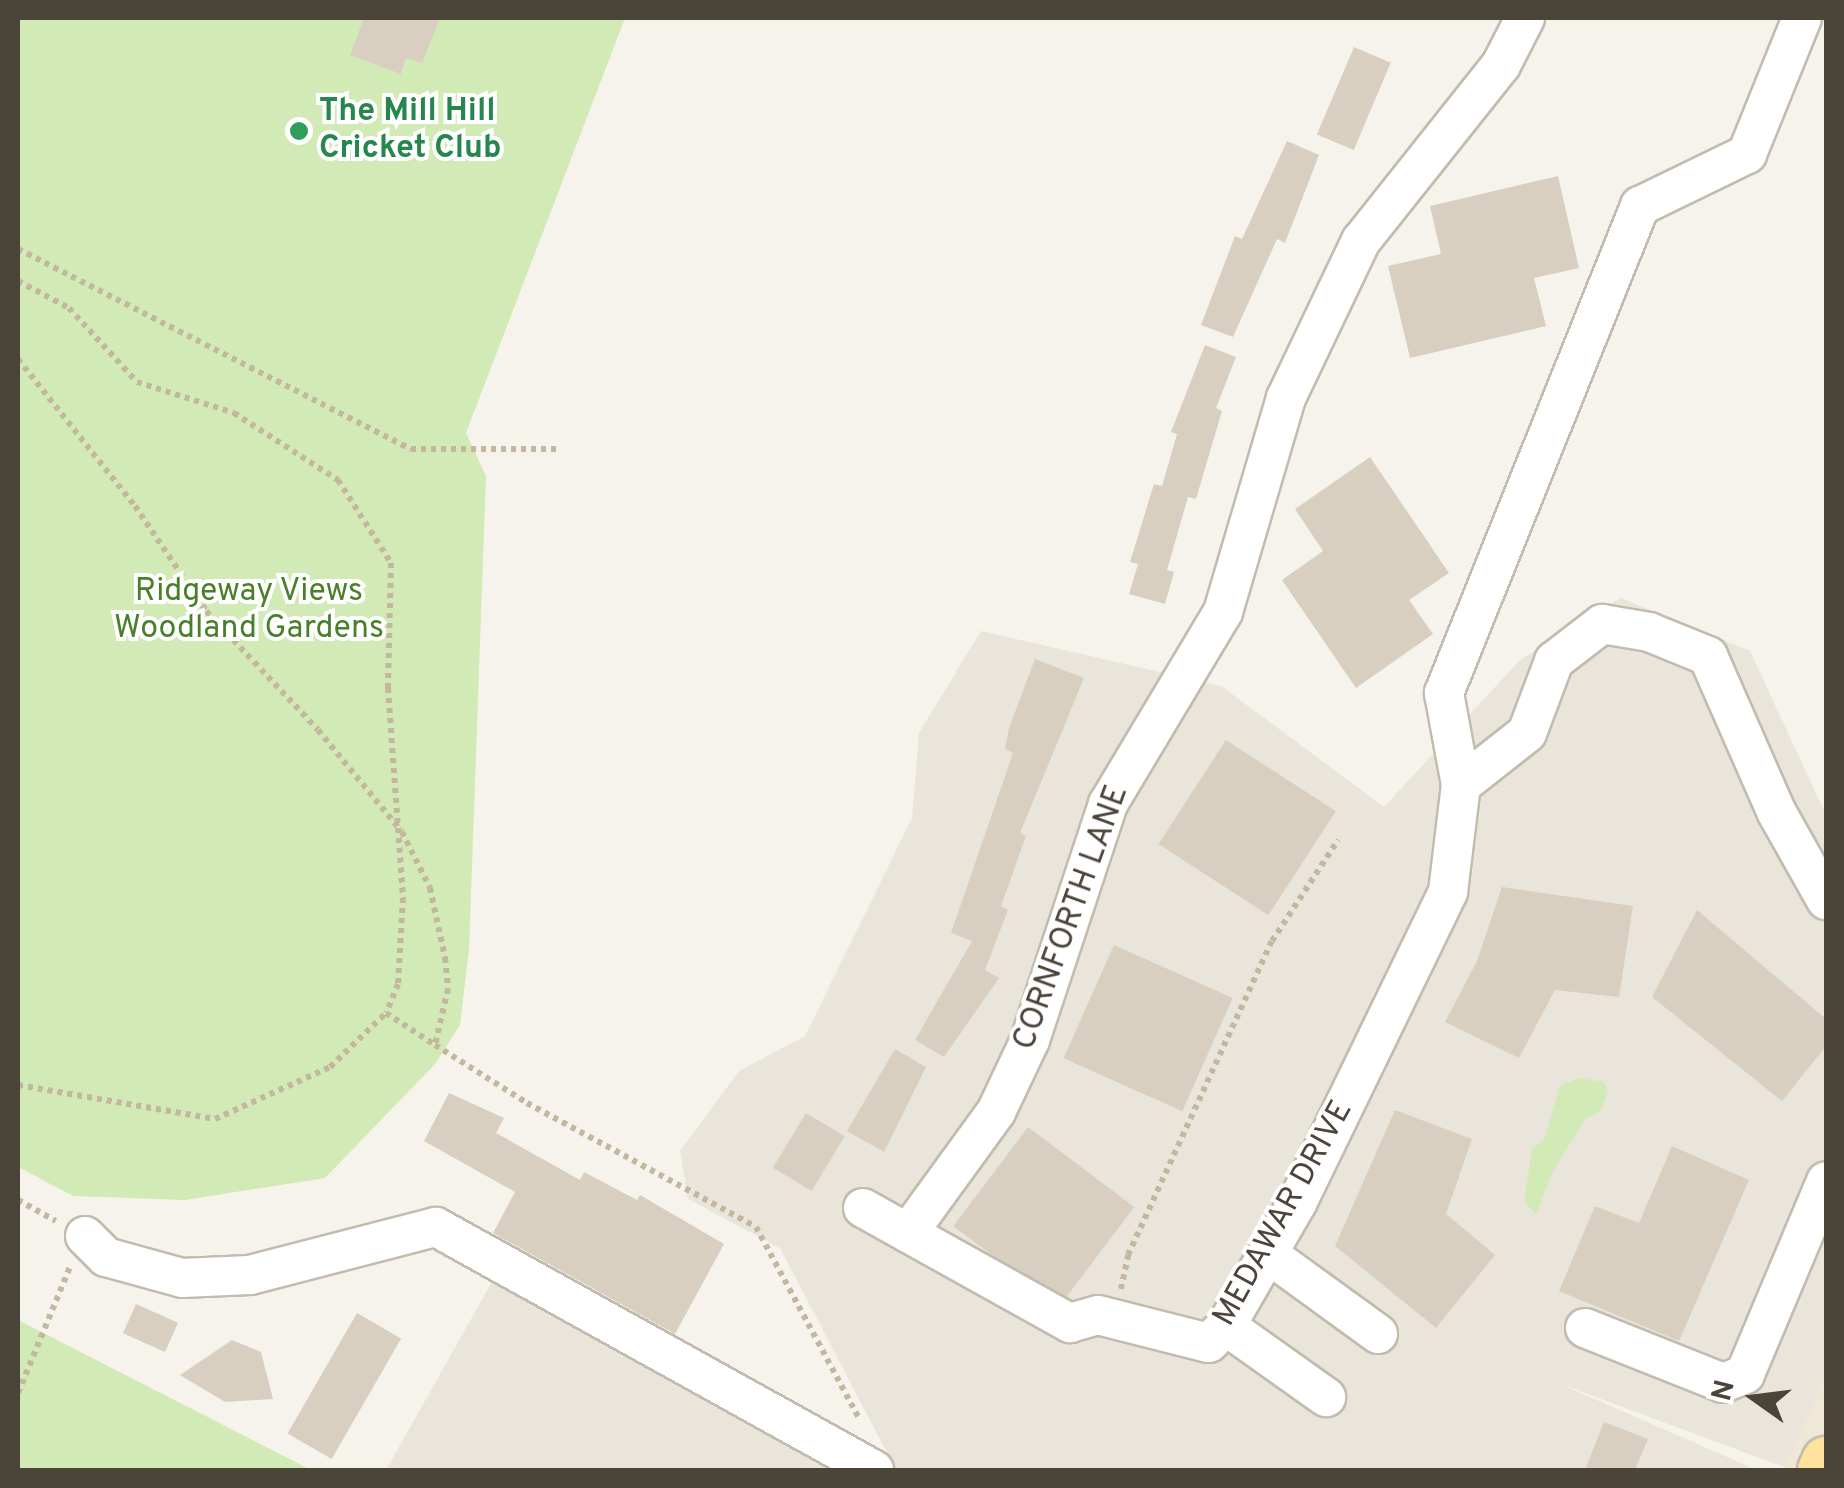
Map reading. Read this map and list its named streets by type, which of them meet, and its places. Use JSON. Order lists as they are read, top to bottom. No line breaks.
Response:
{"streets":{"street":["CORNFORTH LANE","MEDAWAR DRIVE"]},"crossings":[["CORNFORTH LANE","MEDAWAR DRIVE"]],"parks":["Ridgeway Views Woodland Gardens"],"places":["The Mill Hill Cricket Club"],"north":"left"}
